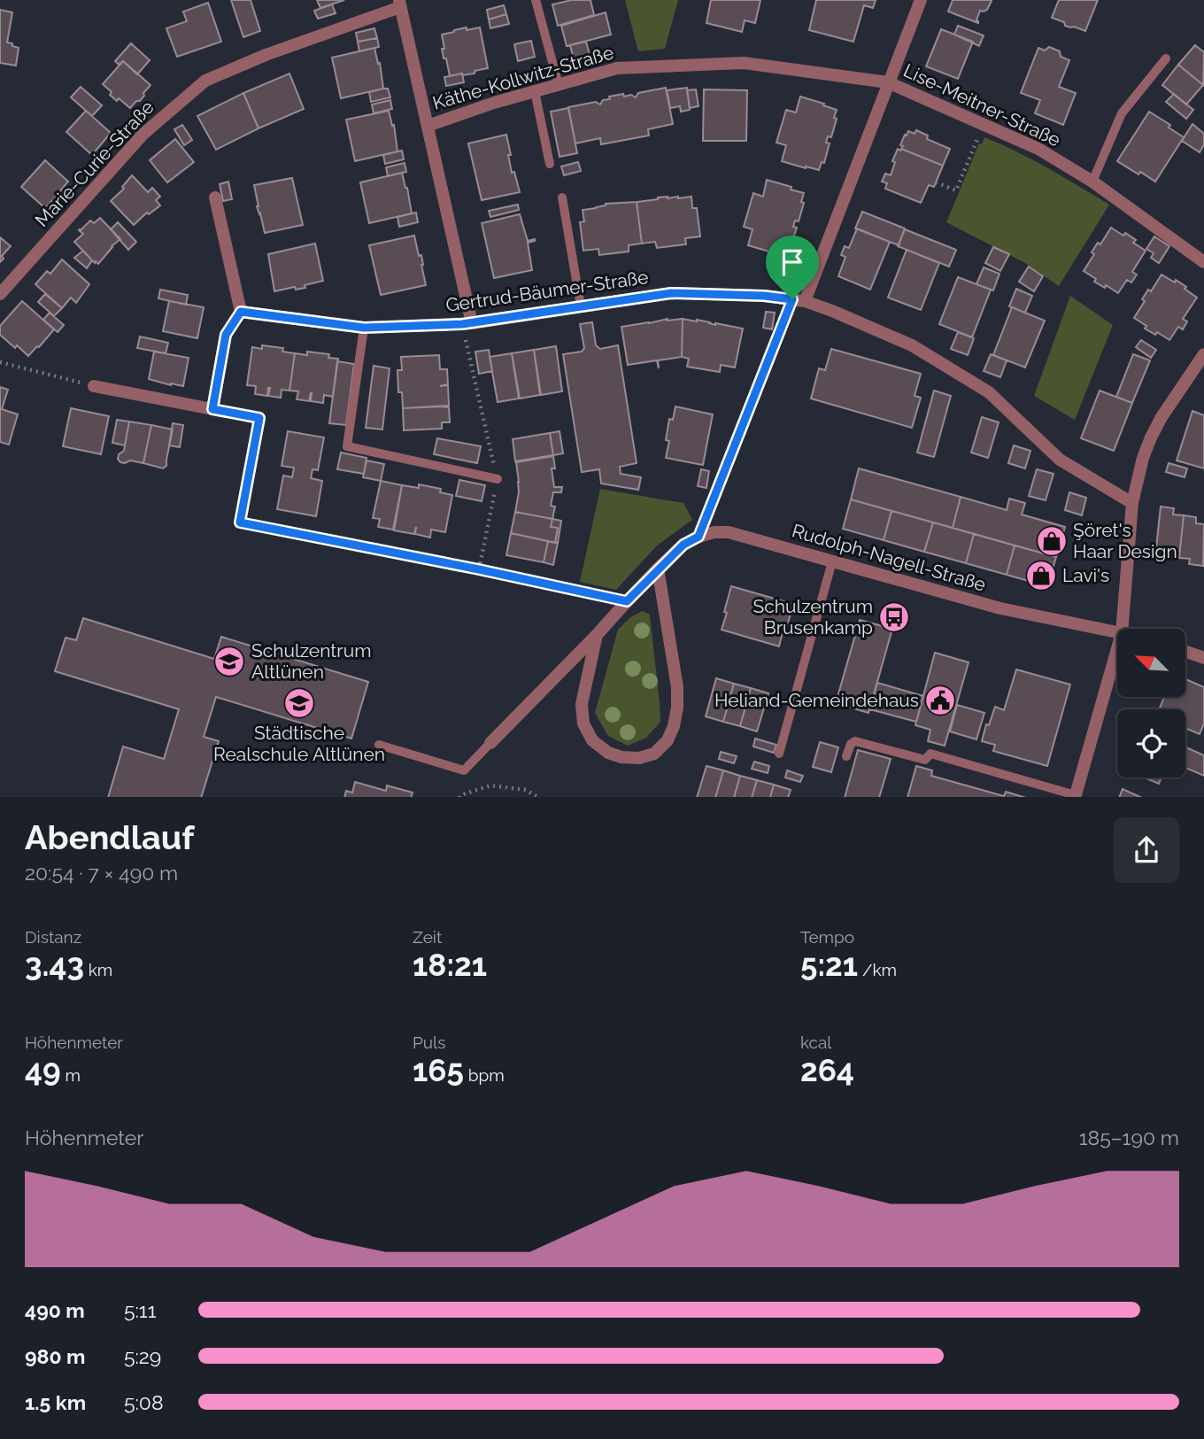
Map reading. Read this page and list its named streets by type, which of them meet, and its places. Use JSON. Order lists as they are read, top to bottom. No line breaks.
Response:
{"streets":{"street":["Käthe-Kollwitz-Straße","Lise-Meitner-Straße","Marie-Curie-Straße","Gertrud-Bäumer-Straße","Rudolph-Nagell-Straße"]},"crossings":[["Käthe-Kollwitz-Straße","Lise-Meitner-Straße"]],"places":{"shop":["Şöret's Haar Design","Lavi's"],"bus stop":["Schulzentrum Brusenkamp"],"school or university":["Schulzentrum Altlünen","Städtische Realschule Altlünen"],"public building":["Heliand-Gemeindehaus"]},"north":"top left","page":{"heading":["Abendlauf","20:54 · 7 × 490 m"],"stats":[["Distanz","3.43 km"],["Zeit","18:21"],["Tempo","5:21 /km"],["Höhenmeter","49 m"],["Puls","165 bpm"],["kcal","264"]],"chart":["Höhenmeter","185–190 m"],"list":[{"name":"490 m","note":"5:11"},{"name":"980 m","note":"5:29"},{"name":"1.5 km","note":"5:08"}]}}
